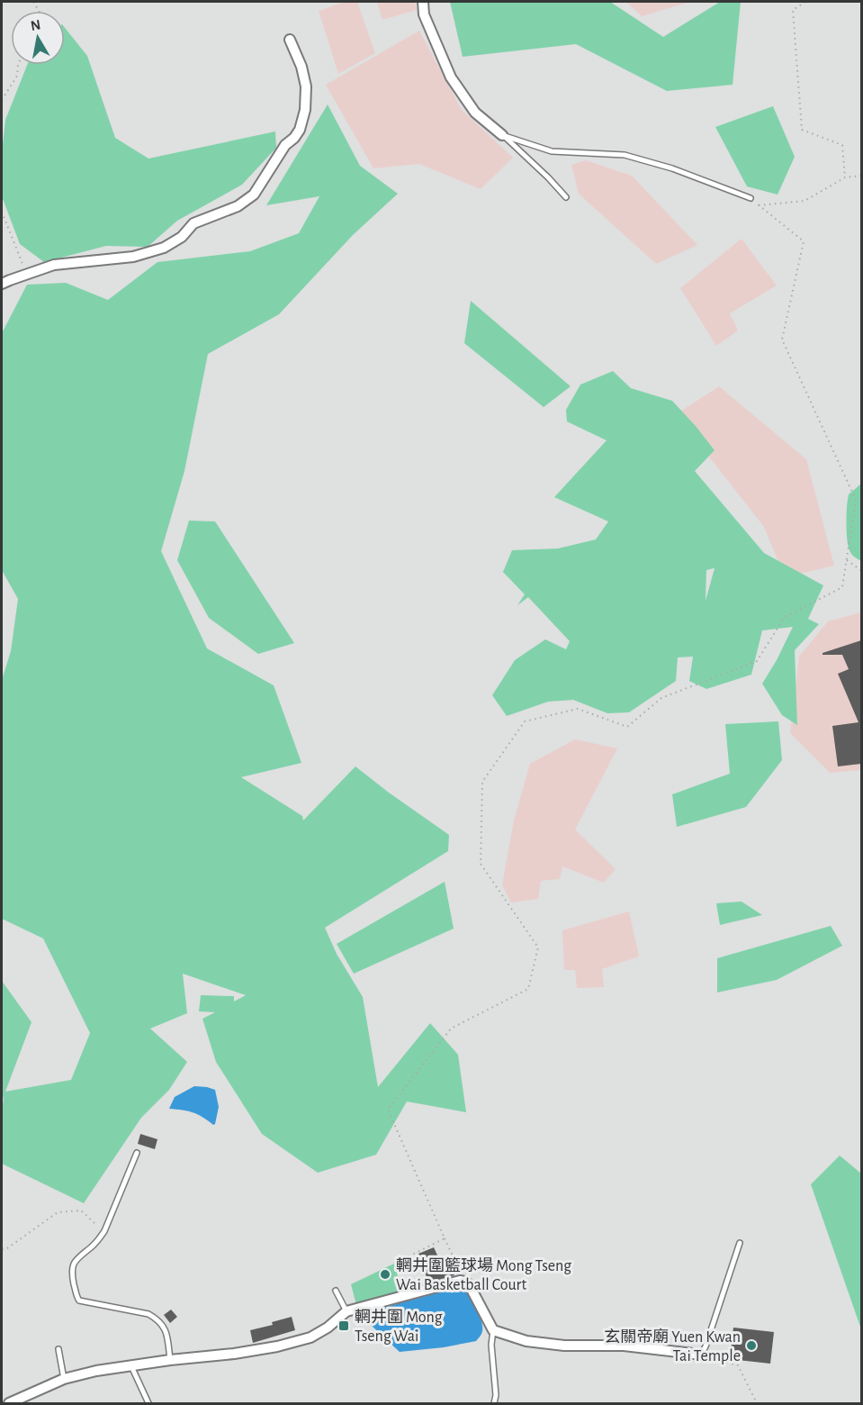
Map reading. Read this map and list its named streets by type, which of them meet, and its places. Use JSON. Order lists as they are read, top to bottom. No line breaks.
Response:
{"places":{"other":["輞井圍籃球場 Mong Tseng Wai Basketball Court","玄關帝廟 Yuen Kwan Tai Temple"],"transit":["輞井圍 Mong Tseng Wai"]},"north":"top"}
